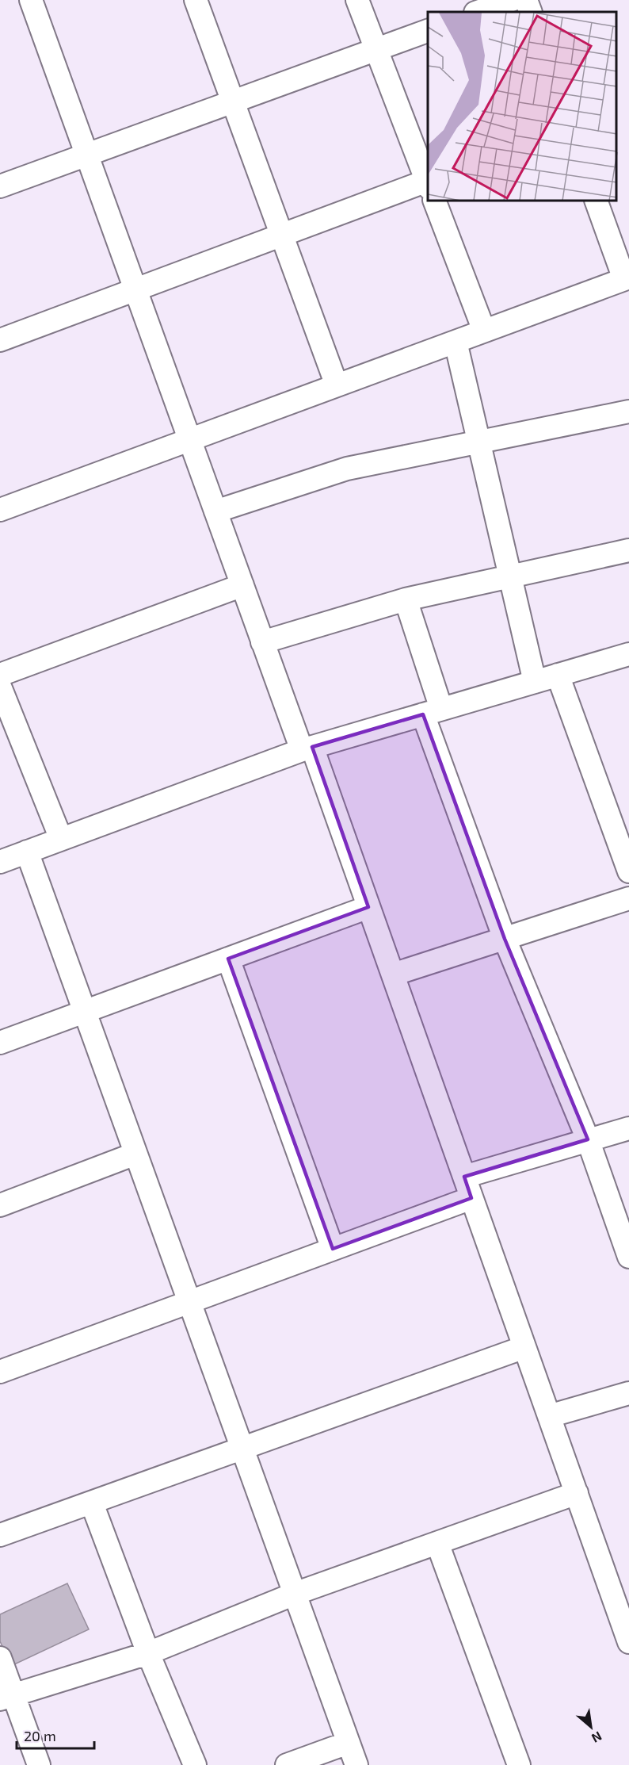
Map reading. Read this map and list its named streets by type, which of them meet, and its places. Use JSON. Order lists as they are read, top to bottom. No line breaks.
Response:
{"scale_bar":"20 m","north":"bottom right"}
